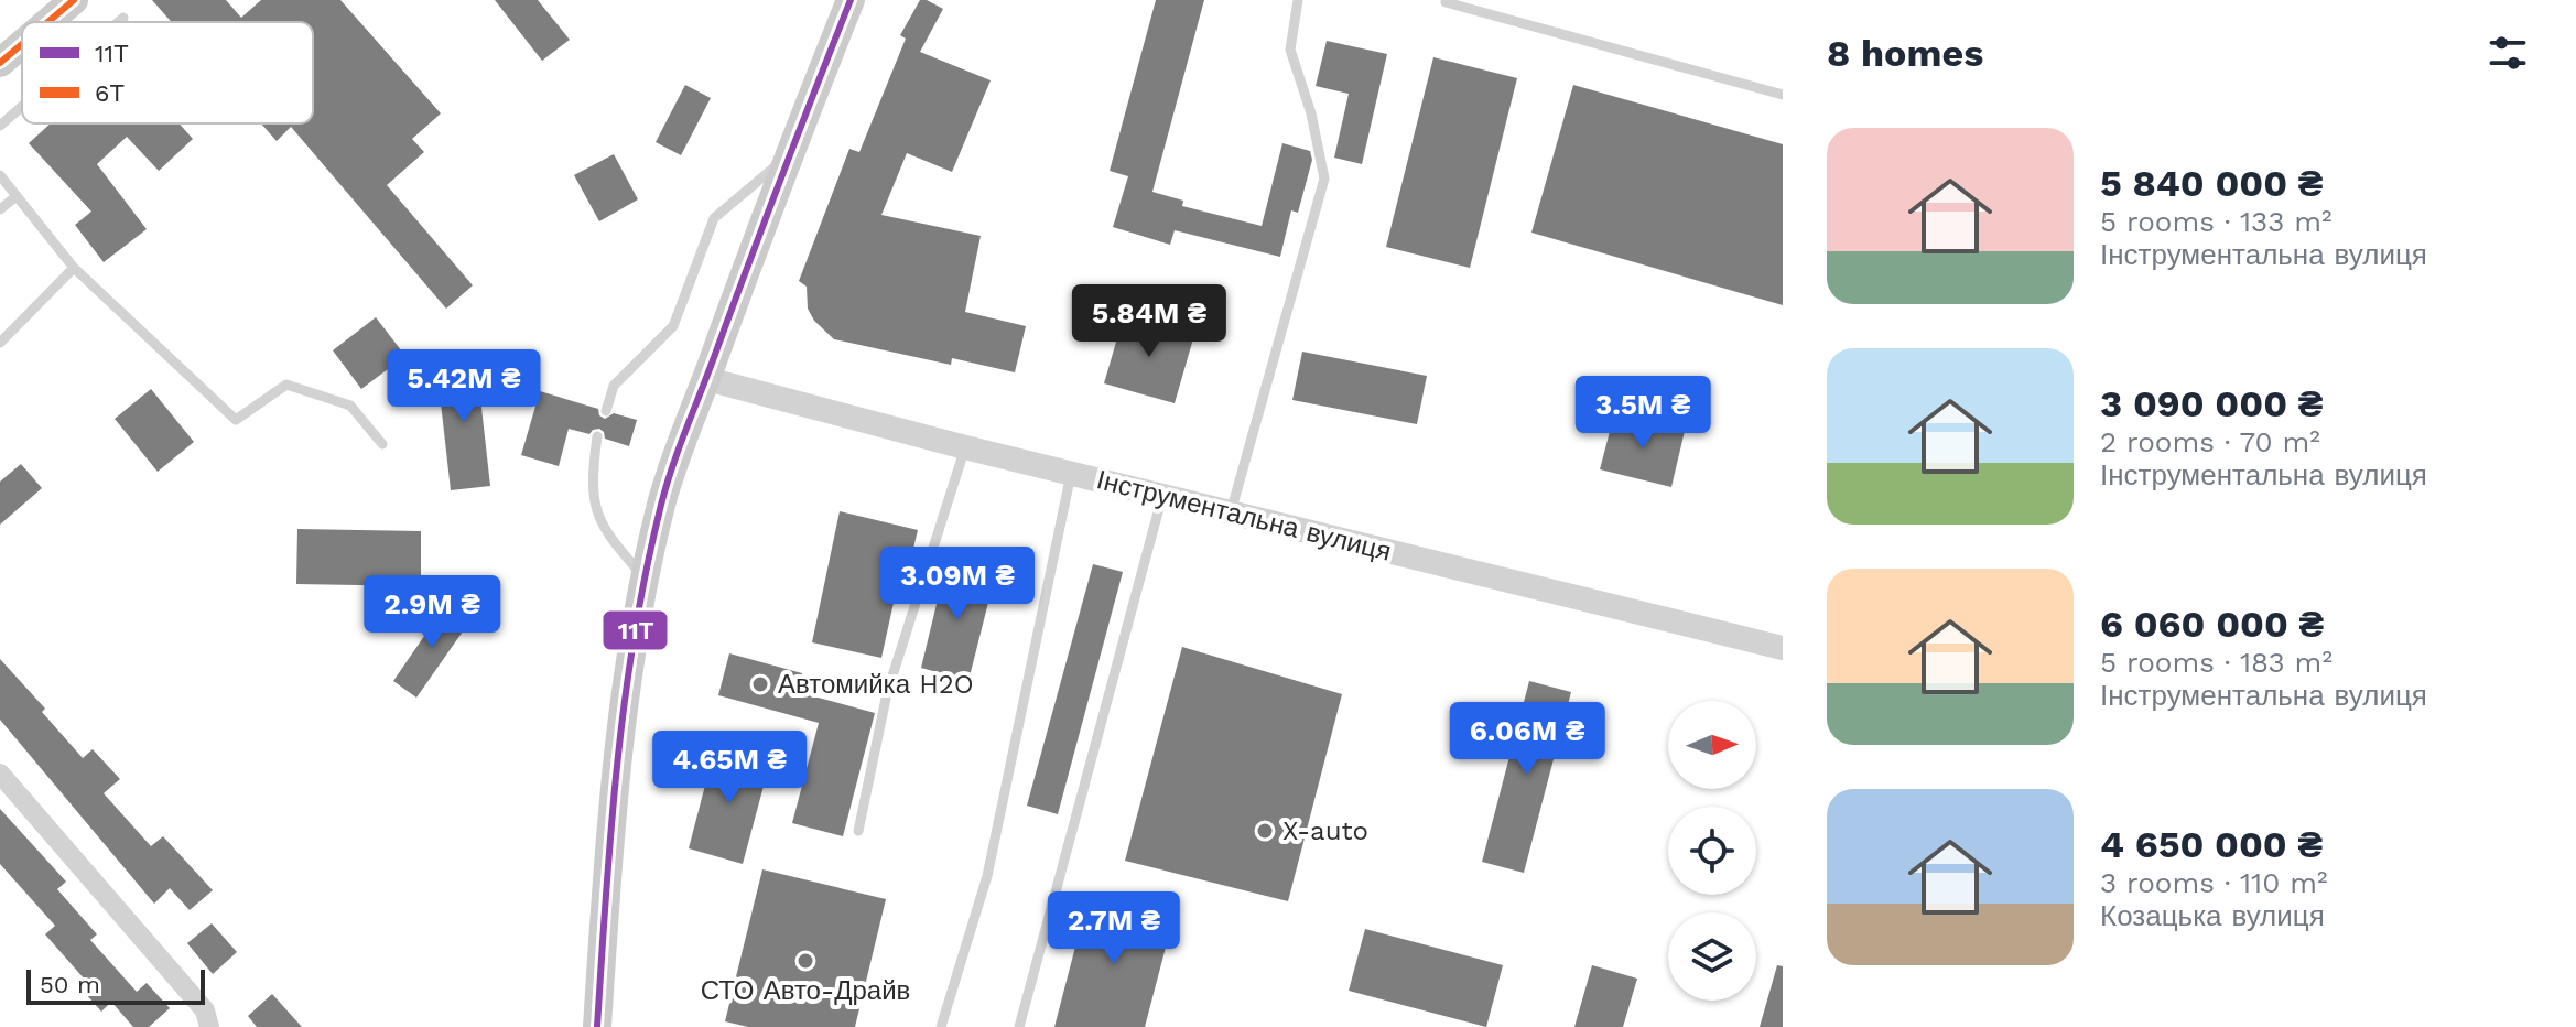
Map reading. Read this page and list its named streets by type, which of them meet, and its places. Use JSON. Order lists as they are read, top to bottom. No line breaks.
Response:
{"streets":{"street":["Інструментальна вулиця"]},"places":["Автомийка H2O","X-auto","СТО Авто-Драйв"],"lines":["transit line 11Т","transit line 6Т"],"legend":["11Т","6Т"],"scale_bar":"50 m","north":"right","page":{"heading":"8 homes","list":[{"name":"5 840 000 ₴","note":"5 rooms · 133 m² · Інструментальна вулиця"},{"name":"3 090 000 ₴","note":"2 rooms · 70 m² · Інструментальна вулиця"},{"name":"6 060 000 ₴","note":"5 rooms · 183 m² · Інструментальна вулиця"},{"name":"4 650 000 ₴","note":"3 rooms · 110 m² · Козацька вулиця"}],"price":["5.84M ₴","5.42M ₴","3.5M ₴","3.09M ₴","2.9M ₴","6.06M ₴","4.65M ₴","2.7M ₴"],"scale":"50 m"}}
